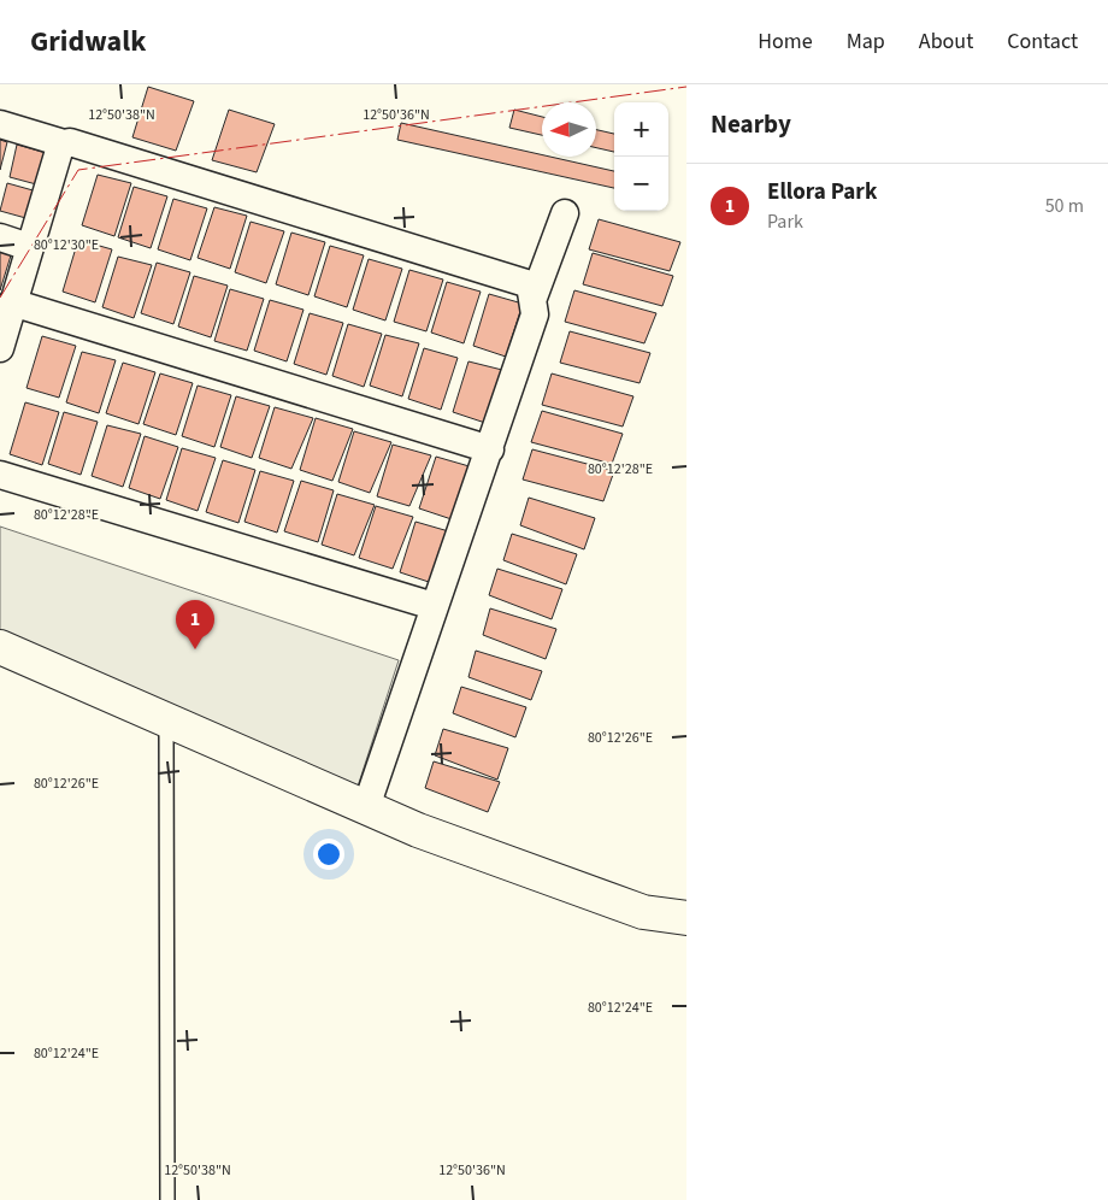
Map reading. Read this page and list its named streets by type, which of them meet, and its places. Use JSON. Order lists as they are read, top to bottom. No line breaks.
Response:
{"north":"left","page":{"header":"Gridwalk","nav":["Home","Map","About","Contact"],"heading":"Nearby","map_buttons":["+","−"],"list":[{"mark":"1","name":"Ellora Park","note":"Park","value":"50 m"}],"pins":"1"},"coordinates":["12°50'38\"N","12°50'36\"N","80°12'30\"E","80°12'28\"E","80°12'26\"E","80°12'24\"E"]}
